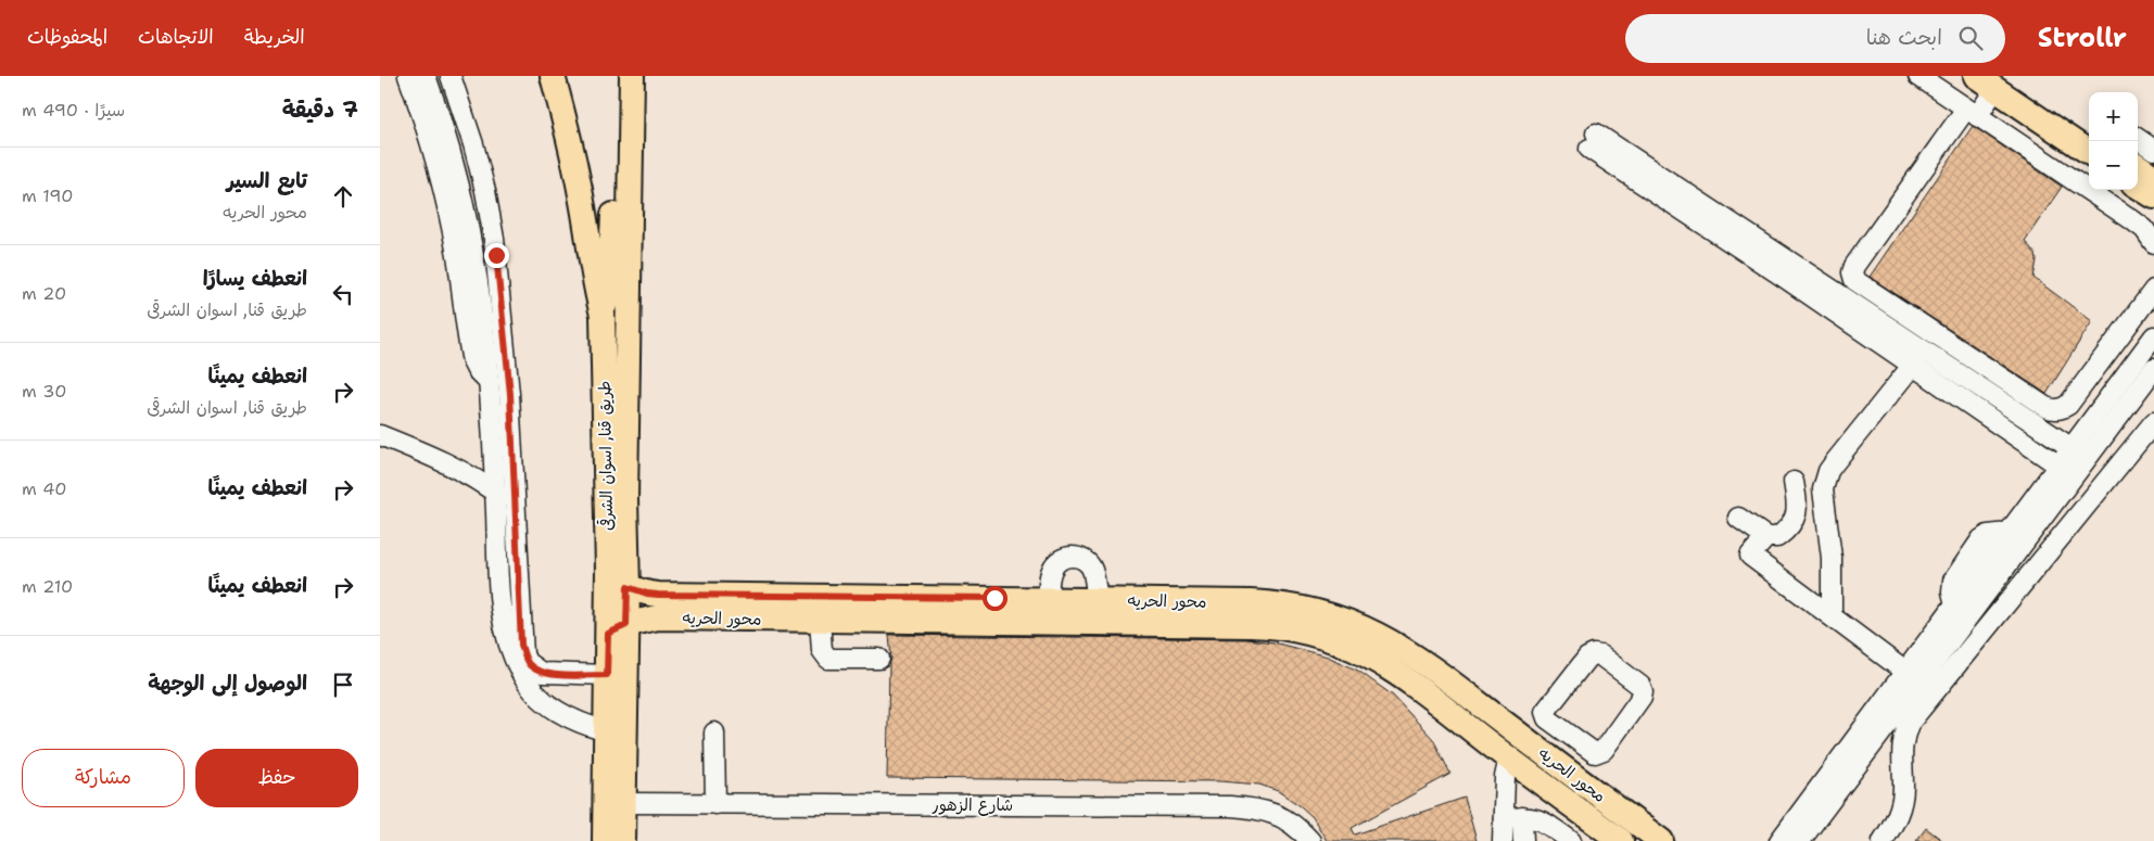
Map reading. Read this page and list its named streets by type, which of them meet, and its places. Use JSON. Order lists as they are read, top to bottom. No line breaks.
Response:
{"streets":{"main road":["طريق قنا, اسوان الشرقى","محور الحريه"],"street":["شارع الزهور"]},"crossings":[["طريق قنا, اسوان الشرقى","محور الحريه"],["طريق قنا, اسوان الشرقى","شارع الزهور"]],"page":{"header":"Strollr","search":"ابحث هنا","nav":["الخريطة","الاتجاهات","المحفوظات"],"heading":["7 دقيقة","سيرًا · 490 m"],"map_buttons":["+","−"],"list":[["تابع السير","محور الحريه","190 m"],["انعطف يسارًا","طريق قنا, اسوان الشرقى","20 m"],["انعطف يمينًا","طريق قنا, اسوان الشرقى","30 m"],["انعطف يمينًا","40 m"],["انعطف يمينًا","210 m"],"الوصول إلى الوجهة"],"buttons":["حفظ","مشاركة"]}}
